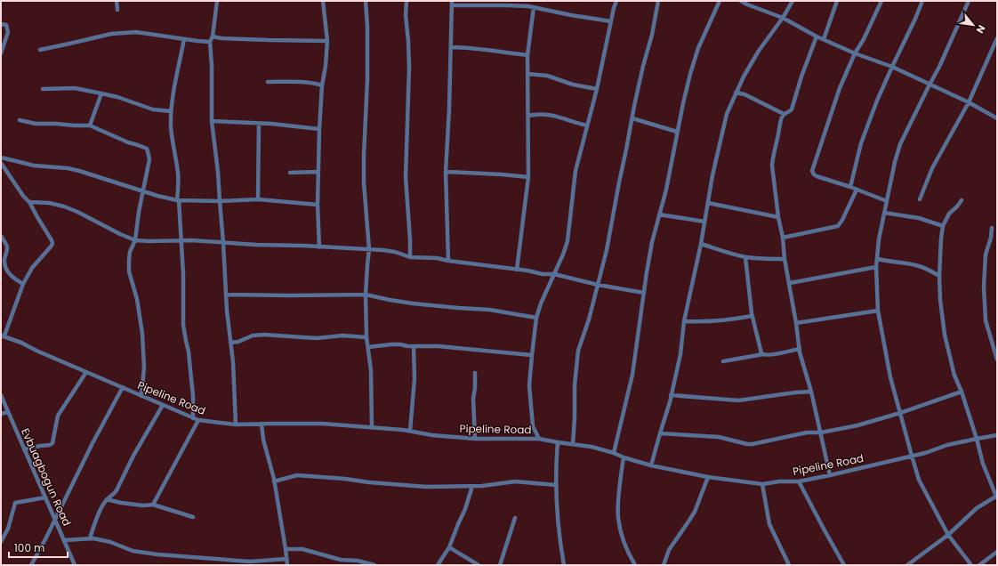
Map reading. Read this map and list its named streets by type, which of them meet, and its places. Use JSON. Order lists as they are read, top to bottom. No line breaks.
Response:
{"streets":{"street":["Pipeline Road","Evbuagbogun Road"]},"scale_bar":"100 m","north":"bottom right"}
